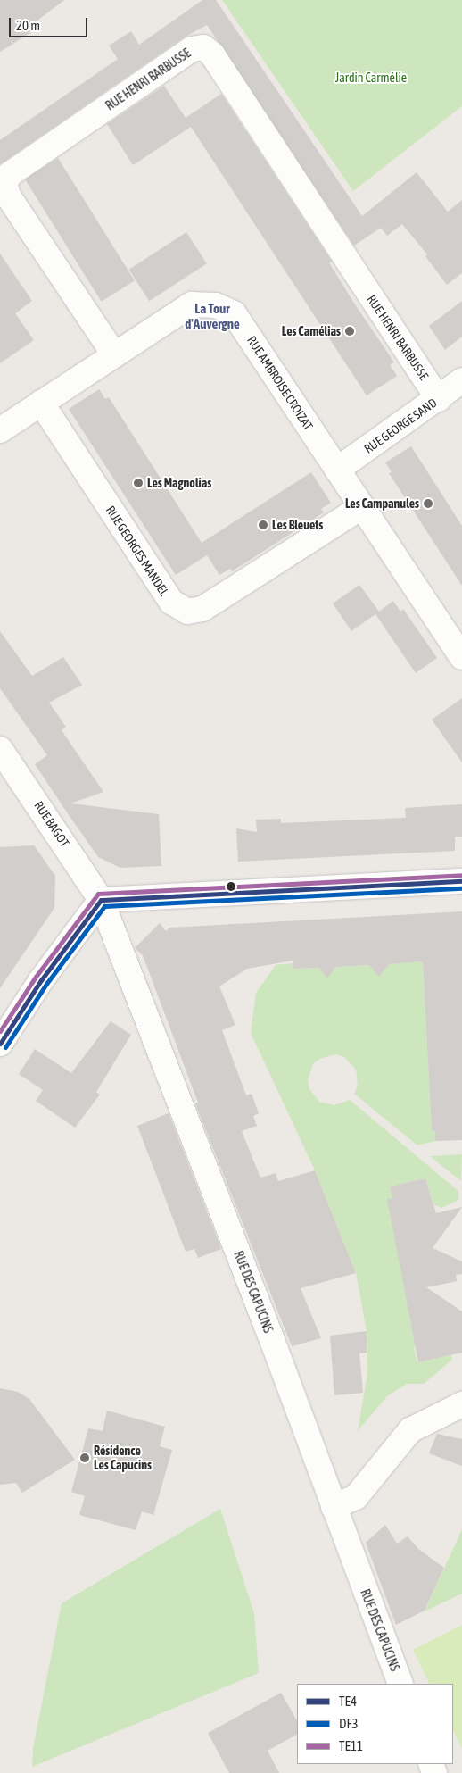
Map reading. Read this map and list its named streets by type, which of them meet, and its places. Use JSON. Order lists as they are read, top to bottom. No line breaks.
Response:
{"streets":{"street":["RUE HENRI BARBUSSE","RUE AMBROISE CROIZAT","RUE GEORGE SAND","RUE GEORGES MANDEL","RUE BAGOT","RUE DES CAPUCINS"]},"crossings":[["RUE HENRI BARBUSSE","RUE AMBROISE CROIZAT"],["RUE HENRI BARBUSSE","RUE GEORGE SAND"],["RUE AMBROISE CROIZAT","RUE GEORGE SAND"],["RUE AMBROISE CROIZAT","RUE GEORGES MANDEL"],["RUE BAGOT","RUE DES CAPUCINS"]],"districts":["La Tour d'Auvergne"],"parks":["Jardin Carmélie"],"places":["Les Camélias","Les Magnolias","Les Campanules","Les Bleuets","Résidence Les Capucins"],"lines":["transit line TE11","transit line TE4","transit line DF3"],"legend":["TE4","DF3","TE11"],"scale_bar":"20 m"}
